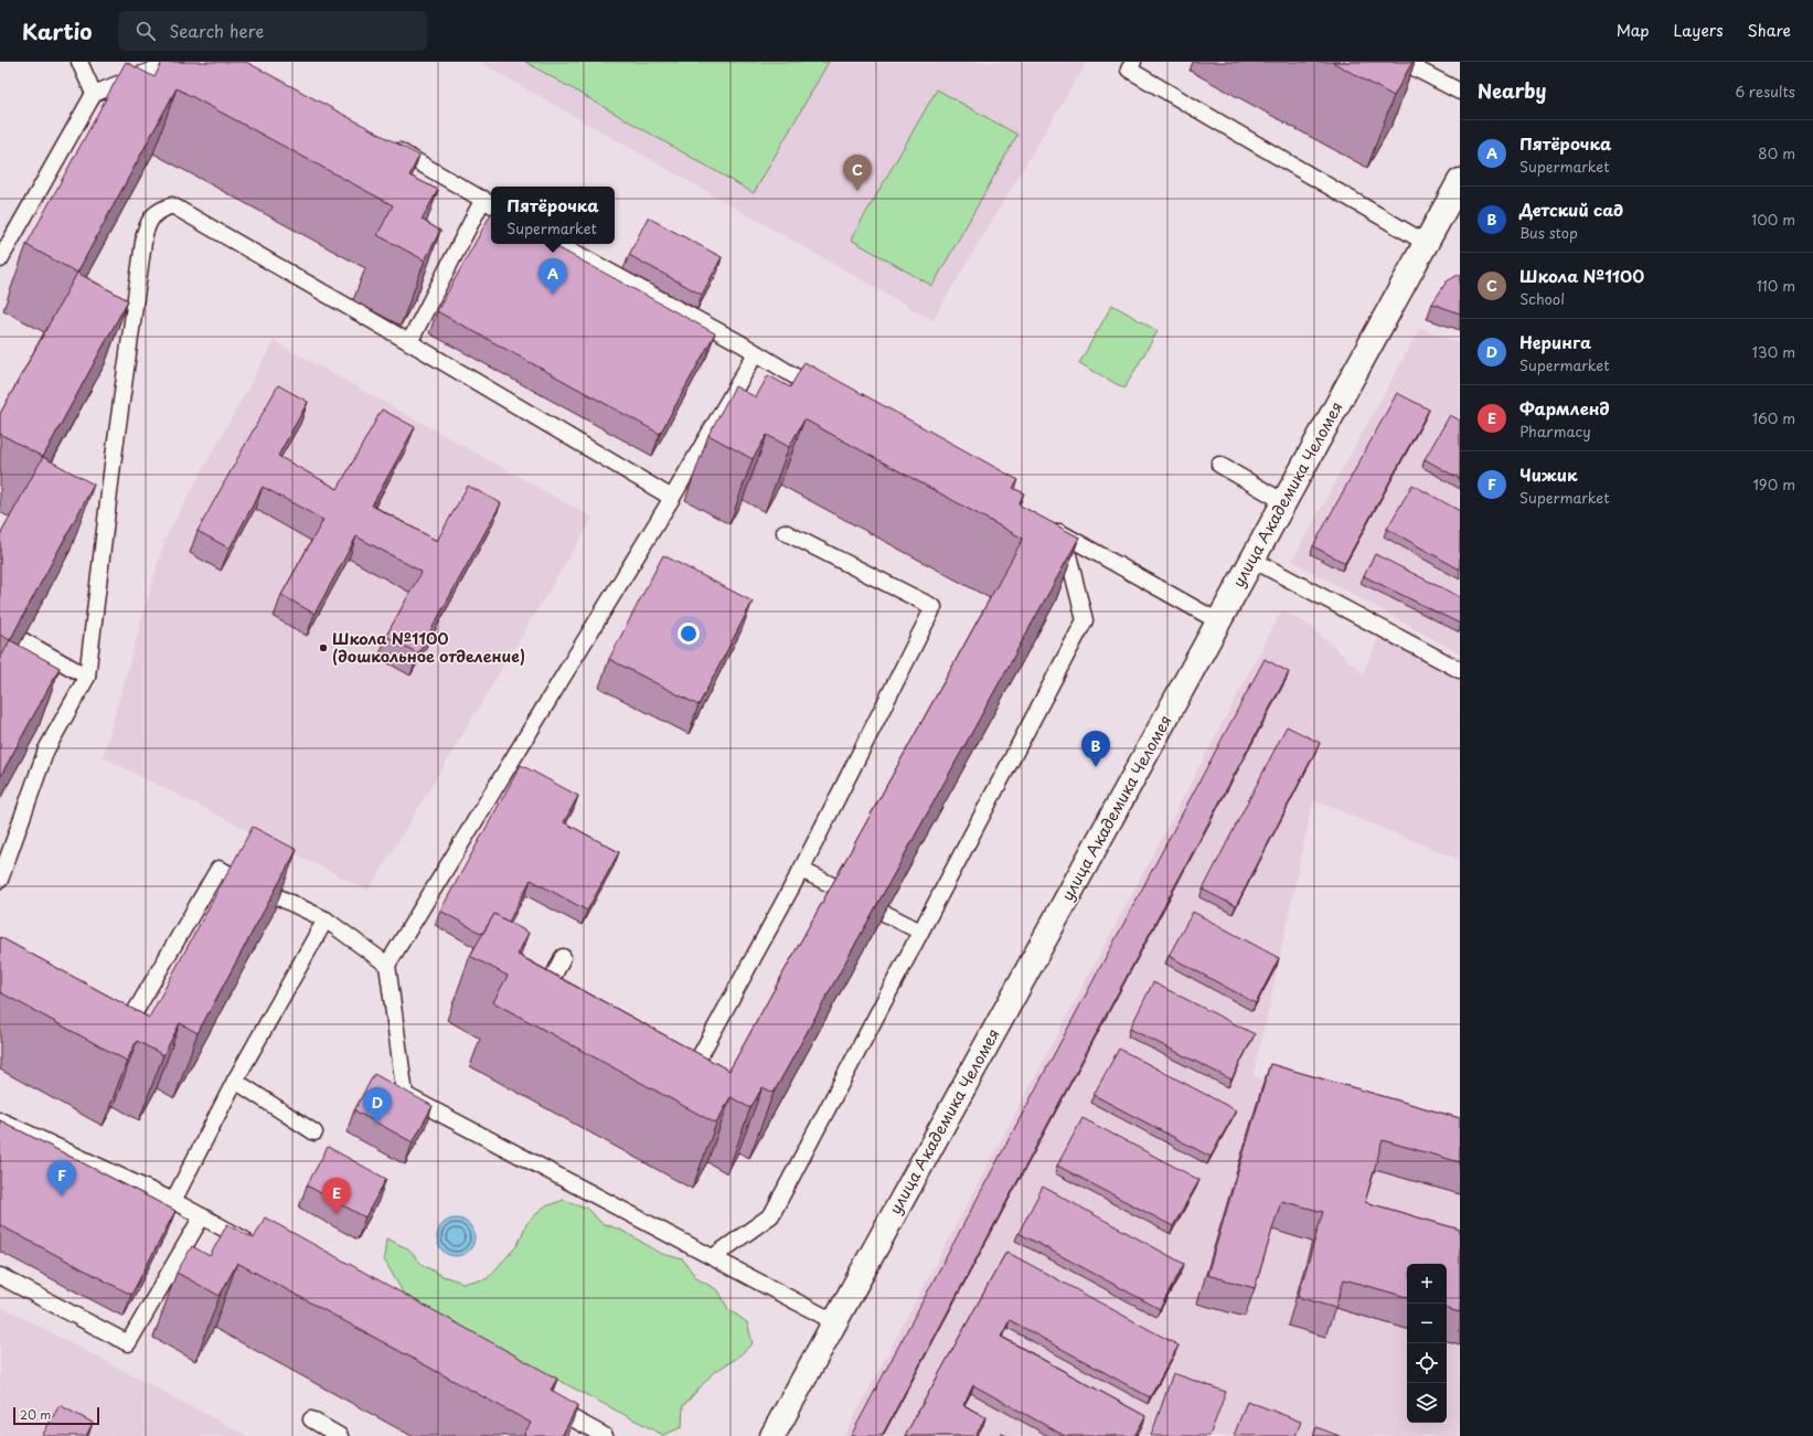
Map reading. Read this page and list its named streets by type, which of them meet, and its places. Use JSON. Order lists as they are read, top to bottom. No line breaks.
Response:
{"streets":{"street":["улица Академика Челомея"]},"places":["Школа №1100 (дошкольное отделение)"],"scale_bar":"20 m","page":{"header":"Kartio","search":"Search here","nav":["Map","Layers","Share"],"heading":["Nearby","6 results"],"list":[{"mark":"A","name":"Пятёрочка","note":"Supermarket","value":"80 m"},{"mark":"B","name":"Детский сад","note":"Bus stop","value":"100 m"},{"mark":"C","name":"Школа №1100","note":"School","value":"110 m"},{"mark":"D","name":"Неринга","note":"Supermarket","value":"130 m"},{"mark":"E","name":"Фармленд","note":"Pharmacy","value":"160 m"},{"mark":"F","name":"Чижик","note":"Supermarket","value":"190 m"}],"pins":["C","A","B","D","F","E"],"popup":["Пятёрочка","Supermarket"],"map_buttons":["+","−"],"scale":"20 m"}}
